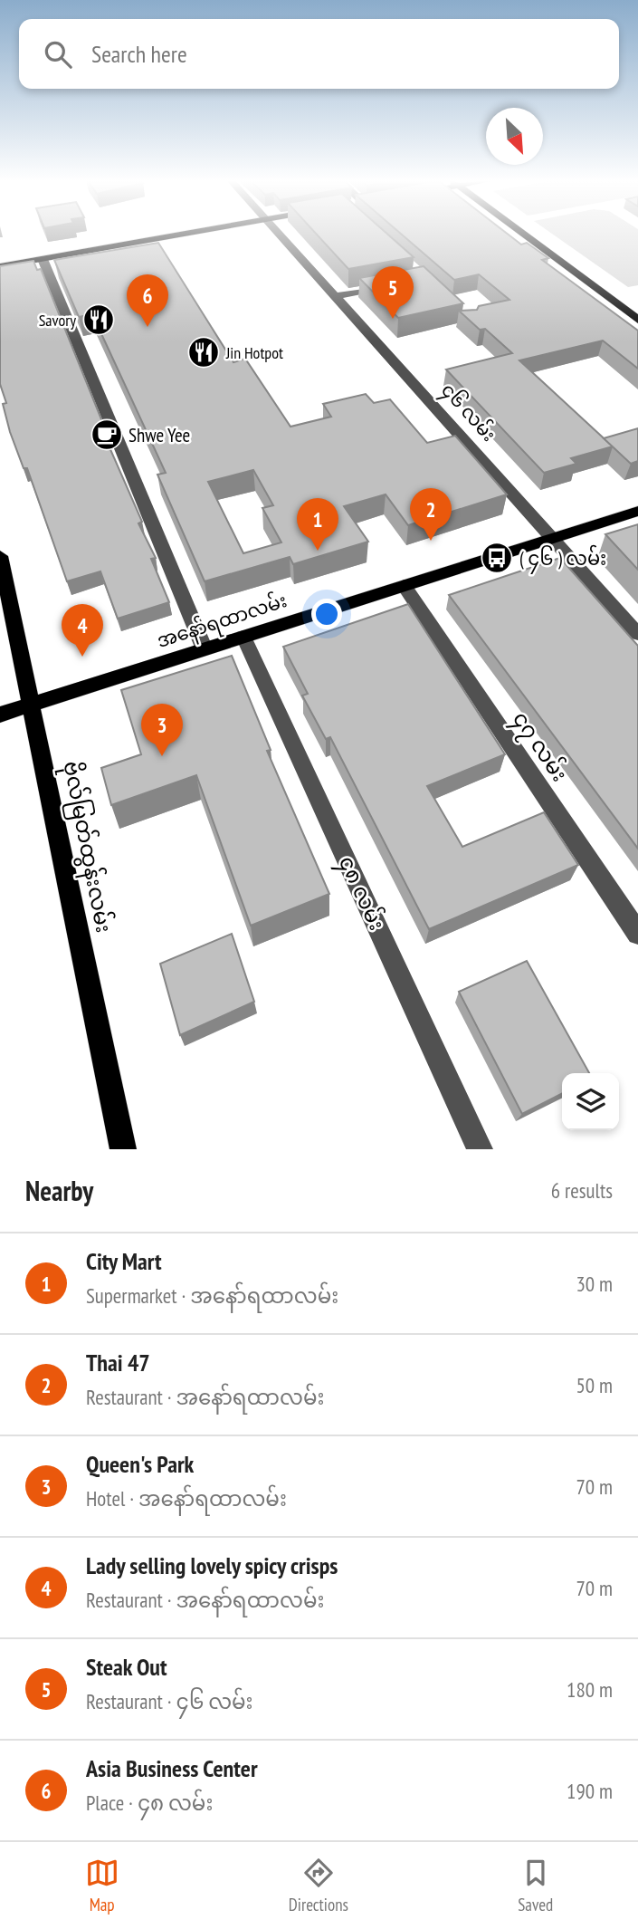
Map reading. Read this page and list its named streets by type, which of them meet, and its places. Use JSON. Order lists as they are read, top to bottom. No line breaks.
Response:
{"streets":{"main road":["အနော်ရထာလမ်း","ဗိုလ်မြတ်ထွန်းလမ်း"],"street":["၄၆ လမ်း","၄၇ လမ်း","၄၈ လမ်း"]},"crossings":[["၄၆ လမ်း","အနော်ရထာလမ်း"],["အနော်ရထာလမ်း","၄၇ လမ်း"],["အနော်ရထာလမ်း","ဗိုလ်မြတ်ထွန်းလမ်း"],["အနော်ရထာလမ်း","၄၈ လမ်း"]],"places":{"restaurant":["Savory","Jin Hotpot"],"cafe":["Shwe Yee"],"bus stop":["( ၄၆ ) လမ်း"]},"north":"bottom right","page":{"search":"Search here","pins":["5","6","2","1","4","3"],"heading":["Nearby","6 results"],"list":[{"mark":"1","name":"City Mart","note":"Supermarket · အနော်ရထာလမ်း","value":"30 m"},{"mark":"2","name":"Thai 47","note":"Restaurant · အနော်ရထာလမ်း","value":"50 m"},{"mark":"3","name":"Queen's Park","note":"Hotel · အနော်ရထာလမ်း","value":"70 m"},{"mark":"4","name":"Lady selling lovely spicy crisps","note":"Restaurant · အနော်ရထာလမ်း","value":"70 m"},{"mark":"5","name":"Steak Out","note":"Restaurant · ၄၆ လမ်း","value":"180 m"},{"mark":"6","name":"Asia Business Center","note":"Place · ၄၈ လမ်း","value":"190 m"}],"nav":["Map","Directions","Saved"]}}
